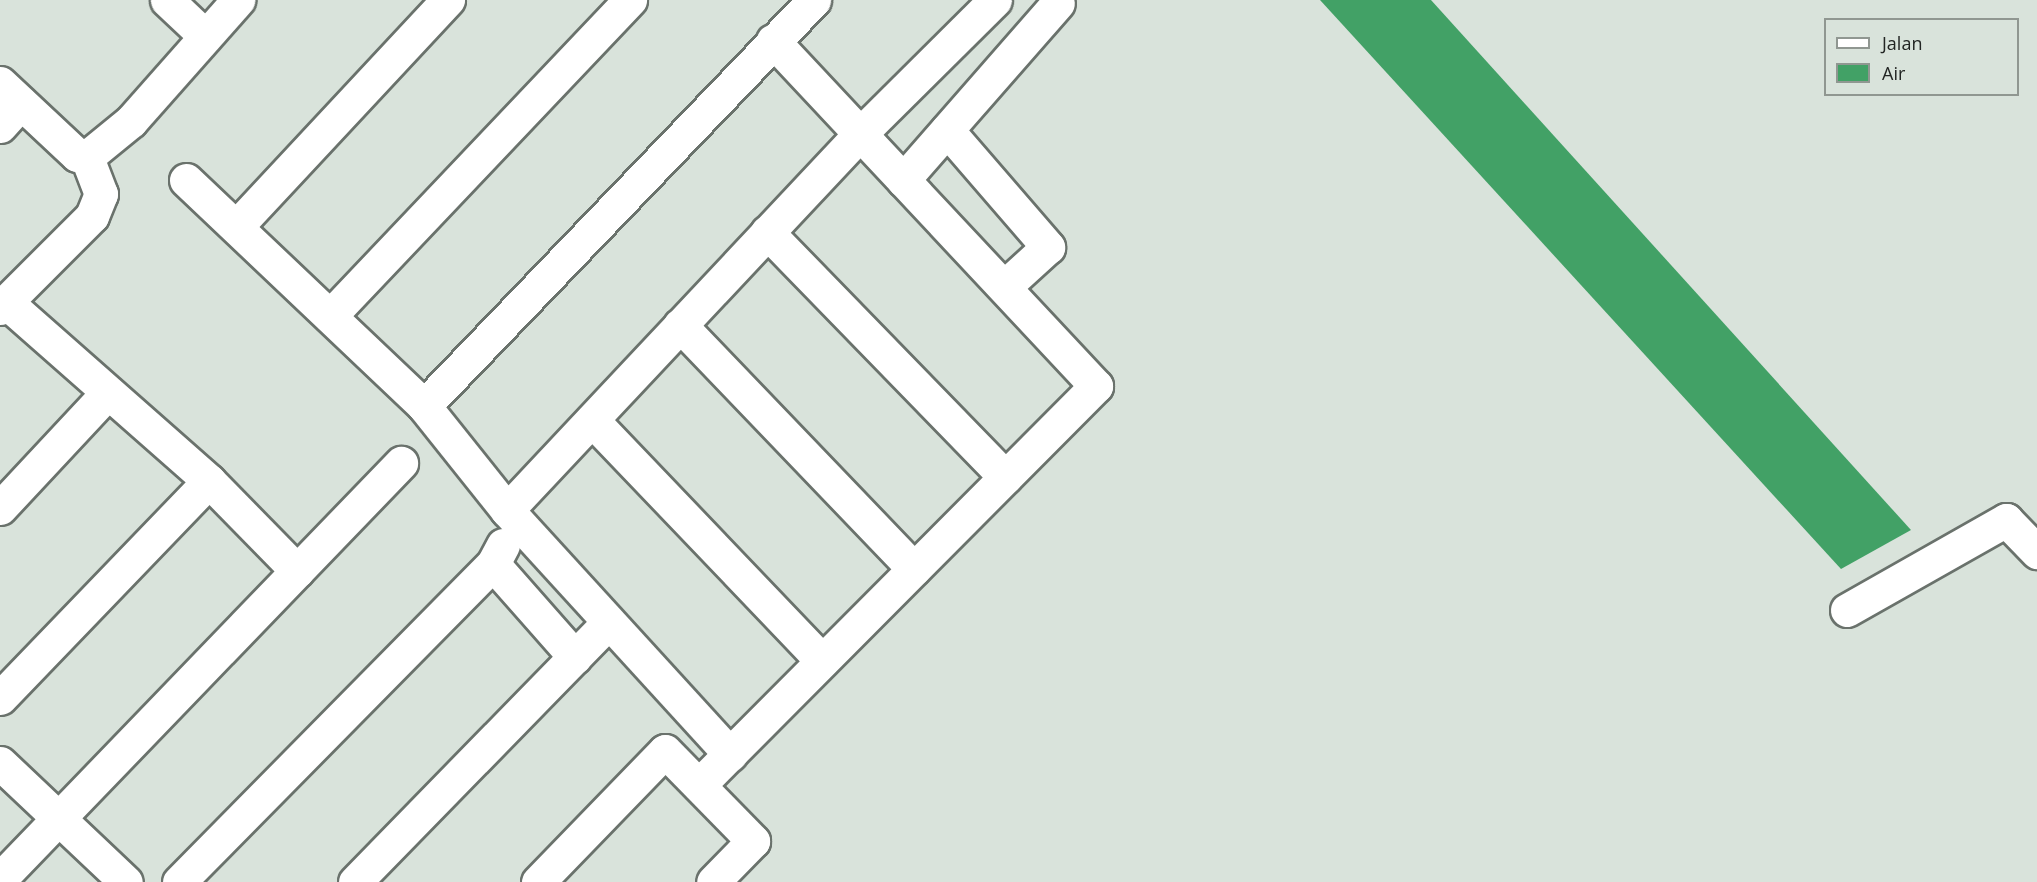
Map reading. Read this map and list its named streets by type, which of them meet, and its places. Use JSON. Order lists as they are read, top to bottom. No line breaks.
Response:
{"legend":["Jalan","Air"]}
